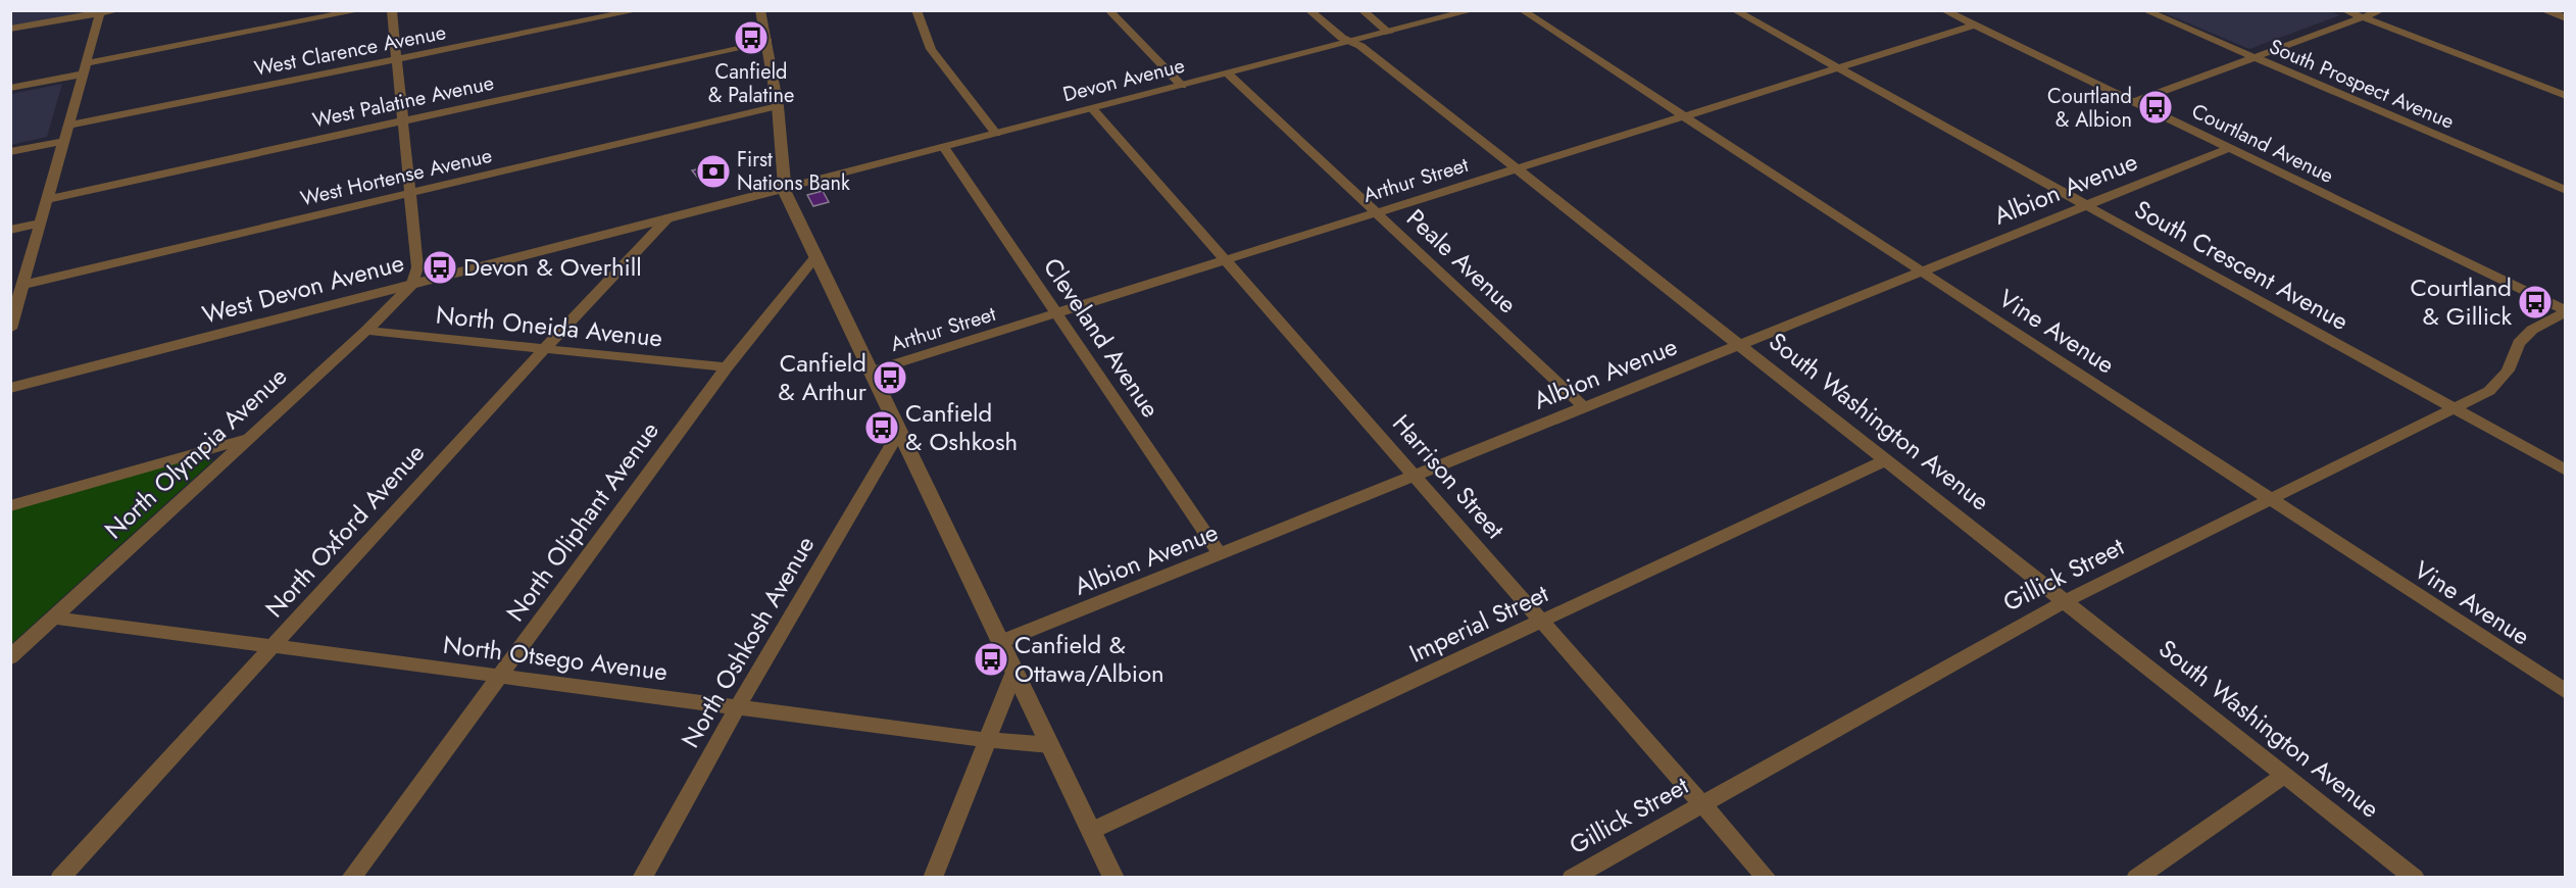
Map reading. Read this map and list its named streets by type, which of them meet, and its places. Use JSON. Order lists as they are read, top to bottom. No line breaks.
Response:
{"streets":{"street":["West Clarence Avenue","Devon Avenue","South Prospect Avenue","West Palatine Avenue","Courtland Avenue","West Hortense Avenue","Arthur Street","Albion Avenue","Peale Avenue","South Crescent Avenue","West Devon Avenue","North Oneida Avenue","Vine Avenue","Cleveland Avenue","South Washington Avenue","North Olympia Avenue","Harrison Street","North Oliphant Avenue","North Oxford Avenue","Gillick Street","Imperial Street","North Oshkosh Avenue","North Otsego Avenue"]},"crossings":[["Devon Avenue","Peale Avenue"],["Devon Avenue","West Devon Avenue"],["Devon Avenue","Cleveland Avenue"],["Devon Avenue","South Washington Avenue"],["Devon Avenue","Harrison Street"],["Courtland Avenue","Arthur Street"],["Courtland Avenue","Albion Avenue"],["Courtland Avenue","Gillick Street"],["Arthur Street","Peale Avenue"],["Arthur Street","South Crescent Avenue"],["Arthur Street","Vine Avenue"],["Arthur Street","Cleveland Avenue"],["Arthur Street","South Washington Avenue"],["Arthur Street","Harrison Street"],["Albion Avenue","Peale Avenue"],["Albion Avenue","South Crescent Avenue"],["Albion Avenue","Vine Avenue"],["Albion Avenue","Cleveland Avenue"],["Albion Avenue","South Washington Avenue"],["Albion Avenue","Harrison Street"],["South Crescent Avenue","Gillick Street"],["West Devon Avenue","North Olympia Avenue"],["West Devon Avenue","North Oxford Avenue"],["North Oneida Avenue","North Olympia Avenue"],["North Oneida Avenue","North Oliphant Avenue"],["North Oneida Avenue","North Oxford Avenue"],["Vine Avenue","Gillick Street"],["South Washington Avenue","Gillick Street"],["South Washington Avenue","Imperial Street"],["North Olympia Avenue","North Otsego Avenue"],["Harrison Street","Gillick Street"],["Harrison Street","Imperial Street"],["North Oliphant Avenue","North Otsego Avenue"],["North Oxford Avenue","North Otsego Avenue"],["North Oshkosh Avenue","North Otsego Avenue"]],"places":{"bus stop":["Canfield & Palatine","Courtland & Albion","Devon & Overhill","Courtland & Gillick","Canfield & Arthur","Canfield & Oshkosh","Canfield & Ottawa/Albion"],"bank":["First Nations Bank"]}}
